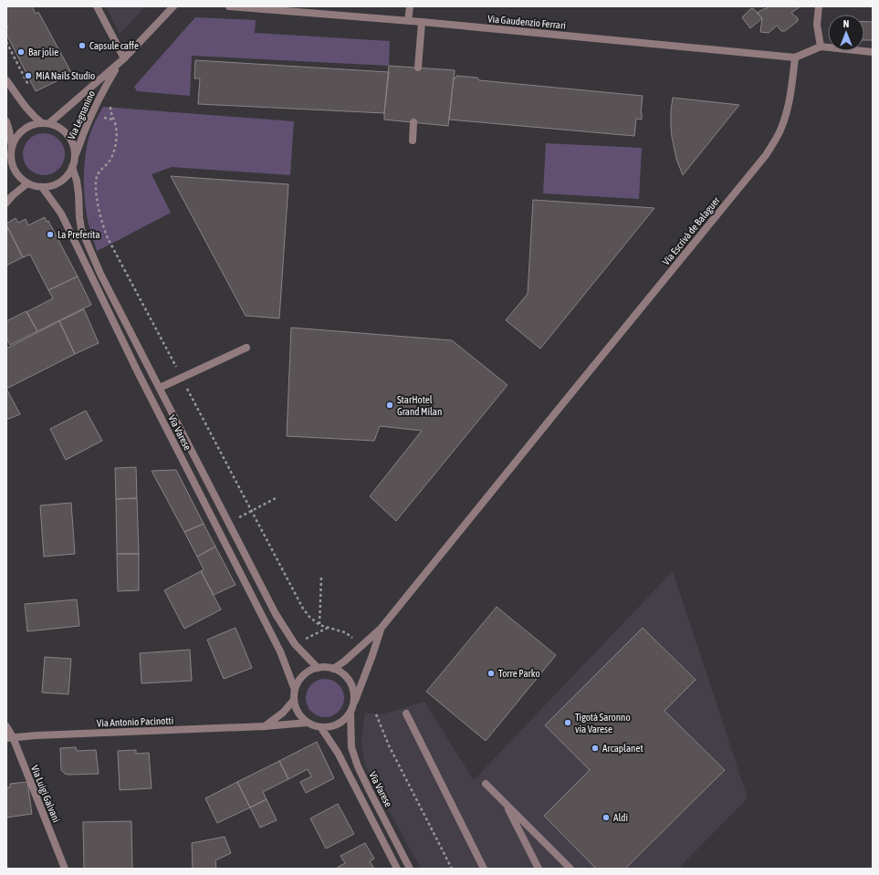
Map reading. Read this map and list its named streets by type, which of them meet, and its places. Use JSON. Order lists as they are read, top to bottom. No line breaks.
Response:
{"streets":{"street":["Via Gaudenzio Ferrari","Via Legnanino","Via Escrivà de Balaguer","Via Varese","Via Antonio Pacinotti","Via Luigi Galvani"]},"crossings":[["Via Gaudenzio Ferrari","Via Escrivà de Balaguer"],["Via Legnanino","Via Varese"],["Via Varese","Via Antonio Pacinotti"],["Via Antonio Pacinotti","Via Luigi Galvani"]],"places":["Capsule caffe","Bar jolie","MiA Nails Studio","La Preferita","StarHotel Grand Milan","Torre Parko","Tigotà Saronno via Varese","Arcaplanet","Aldi"],"north":"top"}
